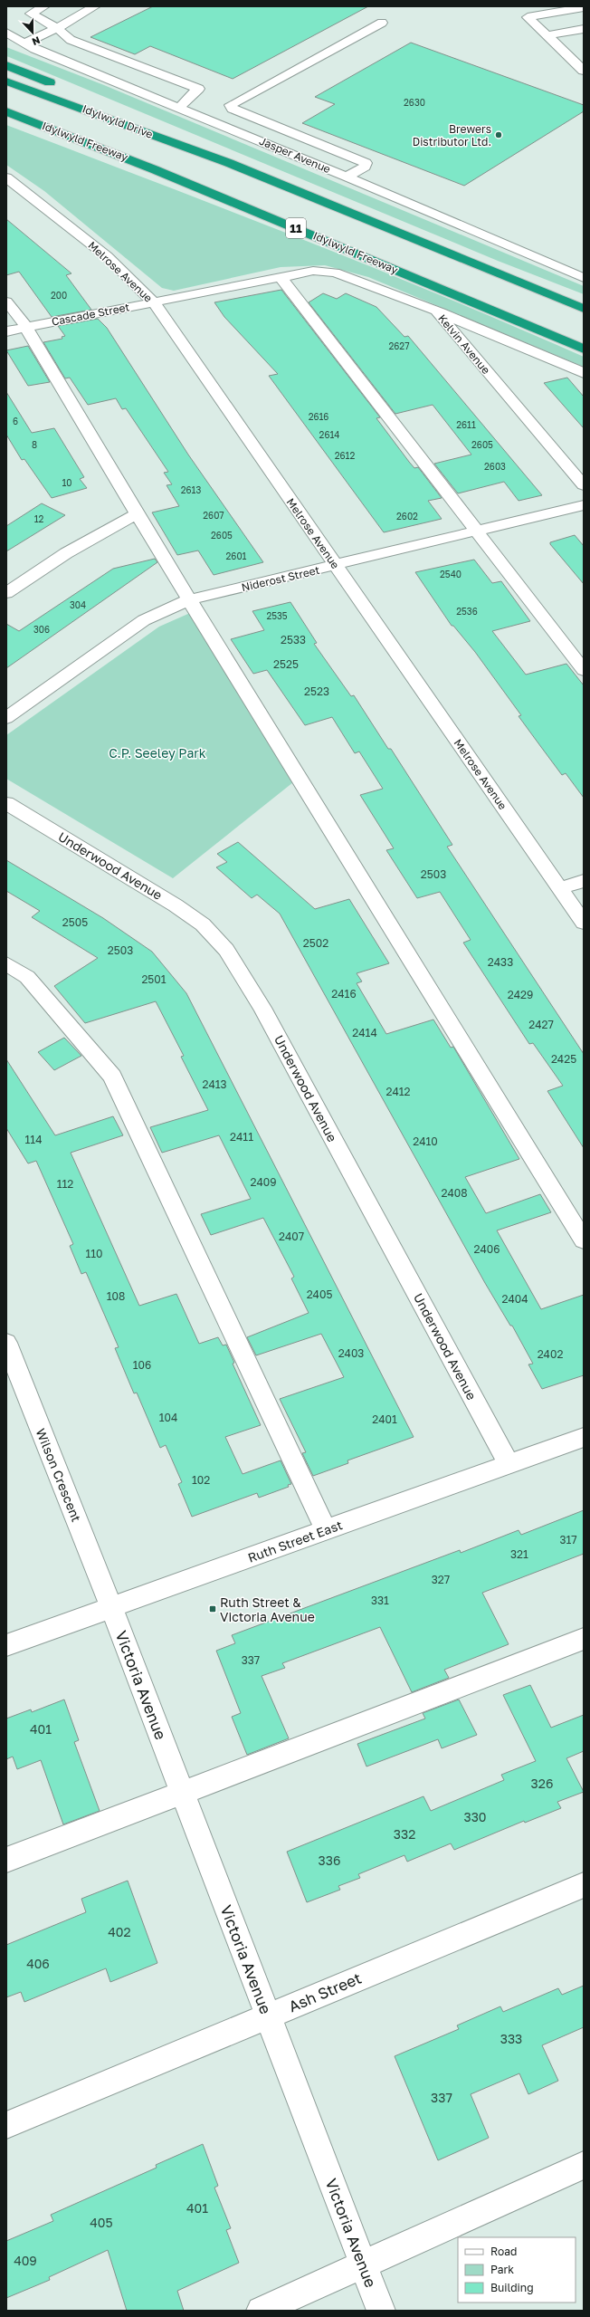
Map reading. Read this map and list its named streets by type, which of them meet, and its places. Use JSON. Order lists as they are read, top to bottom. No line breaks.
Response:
{"streets":{"highway":["Idylwyld Drive","Idylwyld Freeway","11"],"street":["Jasper Avenue","Melrose Avenue","Cascade Street","Kelvin Avenue","Niderost Street","Underwood Avenue","Wilson Crescent","Ruth Street East","Victoria Avenue","Ash Street"]},"crossings":[["Melrose Avenue","Cascade Street"],["Melrose Avenue","Niderost Street"],["Cascade Street","Kelvin Avenue"],["Underwood Avenue","Ruth Street East"],["Wilson Crescent","Ruth Street East"],["Wilson Crescent","Victoria Avenue"],["Ruth Street East","Victoria Avenue"],["Victoria Avenue","Ash Street"]],"parks":["C.P. Seeley Park"],"places":{"other":["Brewers Distributor Ltd."],"transit":["Ruth Street & Victoria Avenue"]},"house_numbers":["2630","200","2627","2616","6","2611","2614","8","2605","2612","2603","10","2613","2607","2602","12","2605","2601","2540","304","2536","2535","306","2533","2525","2523","2503","2505","2502","2503","2433","2501","2416","2429","2427","2414","2425","2413","2412","2411","114","2410","2409","112","2408","2407","2406","110","2405","108","2404","2403","2402","106","104","2401","102","317","321","327","331","337","401","326","330","332","336","402","406","333","337","401","405","409"],"legend":["Road","Park","Building"],"north":"bottom"}
